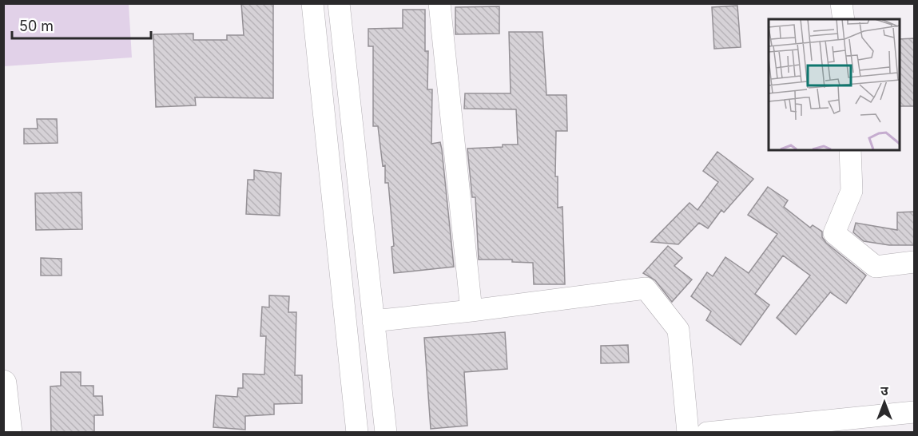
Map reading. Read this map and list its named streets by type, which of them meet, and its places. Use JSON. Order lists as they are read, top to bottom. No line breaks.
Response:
{"scale_bar":"50 m","north":"top"}
